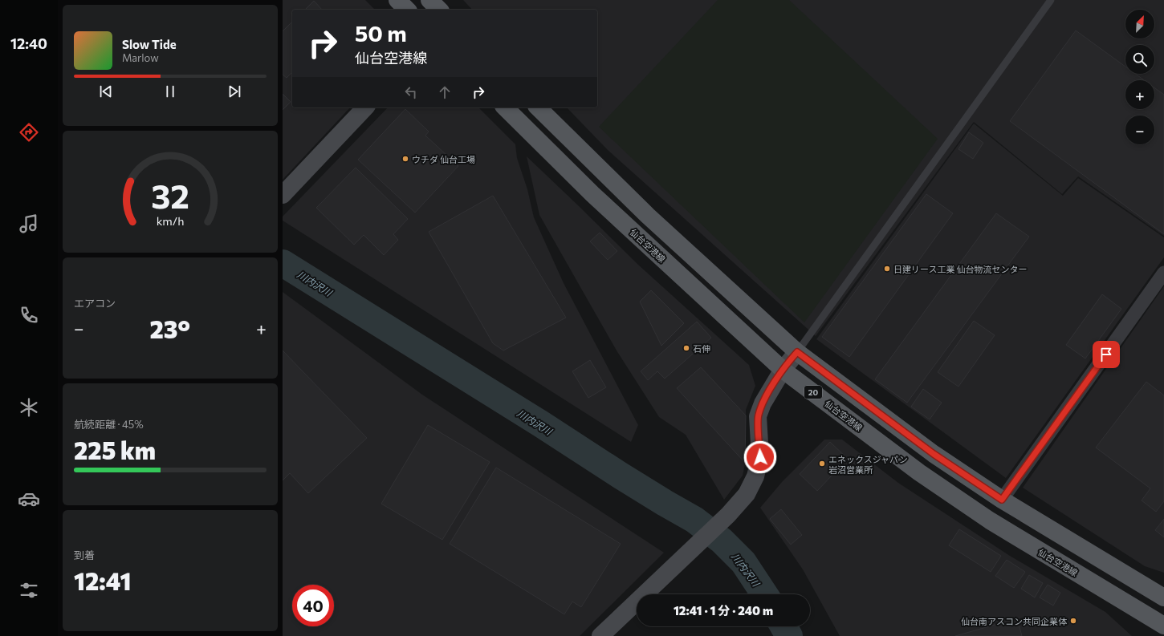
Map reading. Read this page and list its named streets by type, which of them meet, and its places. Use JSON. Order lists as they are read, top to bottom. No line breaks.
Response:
{"streets":{"main road":["仙台空港線","20"]},"water":["川内沢川"],"places":["ウチダ 仙台工場","日建リース工業 仙台物流センター","石伸","エネックスジャパン 岩沼営業所","仙台南アスコン共同企業体"],"north":"top right","page":{"tabs":"12:40","map_buttons":["+","−"],"turn":["50 m","仙台空港線"],"song":["Slow Tide","Marlow"],"tile":["エアコン",["航続距離 · 45%","225 km"],["到着","12:41"]],"heat":["−","23°","+"],"limit":"40","trip":"12:41 · 1 分 · 240 m","gauge":["32","km/h"]}}
